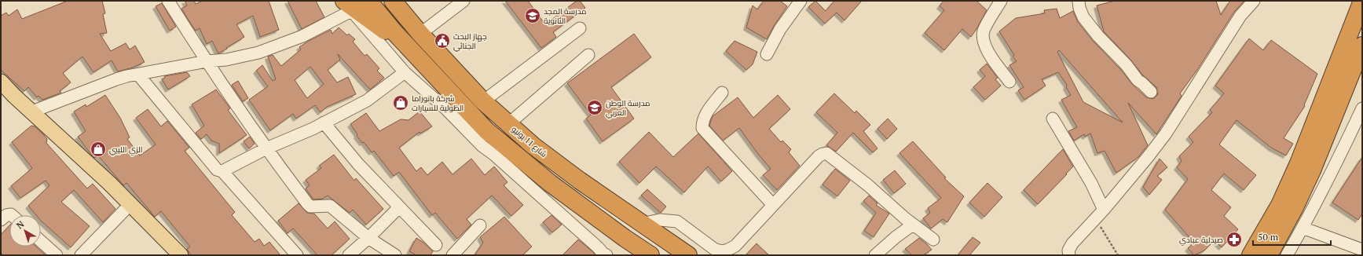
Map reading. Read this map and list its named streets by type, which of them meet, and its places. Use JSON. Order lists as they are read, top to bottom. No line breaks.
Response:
{"streets":{"highway":["شارع 11 يونيو"]},"places":{"school or university":["مدرسة المجد الثانوية","مدرسة الوطن العربي"],"public building":["جهاز البحث الجنائي"],"shop":["شركة بانوراما الظولية للسيارات","الزي الليبي"],"pharmacy":["صيدلية عبادي"]},"scale_bar":"50 m","north":"top left"}
